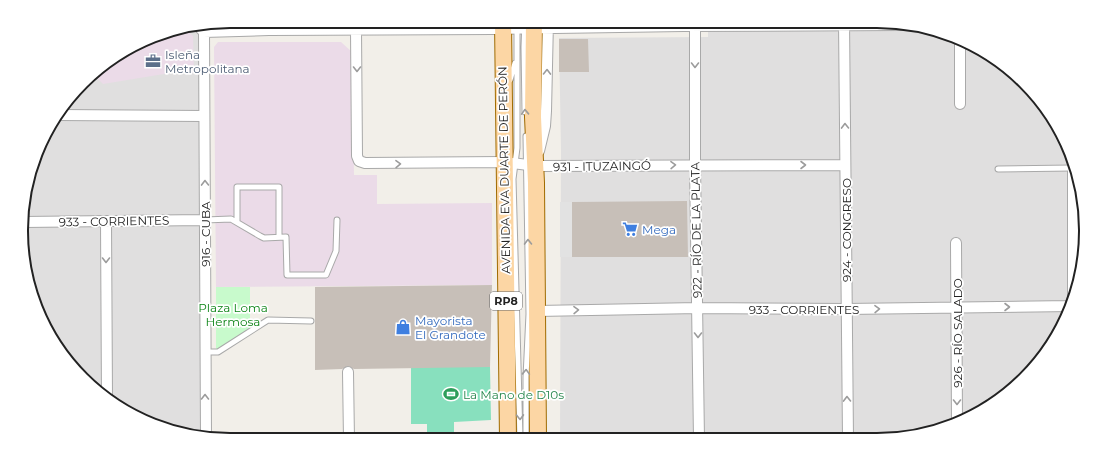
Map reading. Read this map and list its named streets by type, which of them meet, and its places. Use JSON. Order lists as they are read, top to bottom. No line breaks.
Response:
{"streets":{"main road":["AVENIDA EVA DUARTE DE PERÓN","RP8"],"street":["931 - ITUZAINGÓ","933 - CORRIENTES","922 - RÍO DE LA PLATA","924 - CONGRESO","916 - CUBA","926 - RÍO SALADO"]},"crossings":[["931 - ITUZAINGÓ","AVENIDA EVA DUARTE DE PERÓN"],["931 - ITUZAINGÓ","922 - RÍO DE LA PLATA"],["931 - ITUZAINGÓ","924 - CONGRESO"],["931 - ITUZAINGÓ","RP8"],["933 - CORRIENTES","922 - RÍO DE LA PLATA"],["933 - CORRIENTES","924 - CONGRESO"],["933 - CORRIENTES","916 - CUBA"],["933 - CORRIENTES","RP8"],["933 - CORRIENTES","926 - RÍO SALADO"]],"one_way":["931 - ITUZAINGÓ","933 - CORRIENTES","922 - RÍO DE LA PLATA","924 - CONGRESO","916 - CUBA","926 - RÍO SALADO"],"parks":["Plaza Loma Hermosa"],"places":{"office":["Isleña Metropolitana"],"supermarket":["Mega"],"shop":["Mayorista El Grandote"],"sports":["La Mano de D10s"]}}
